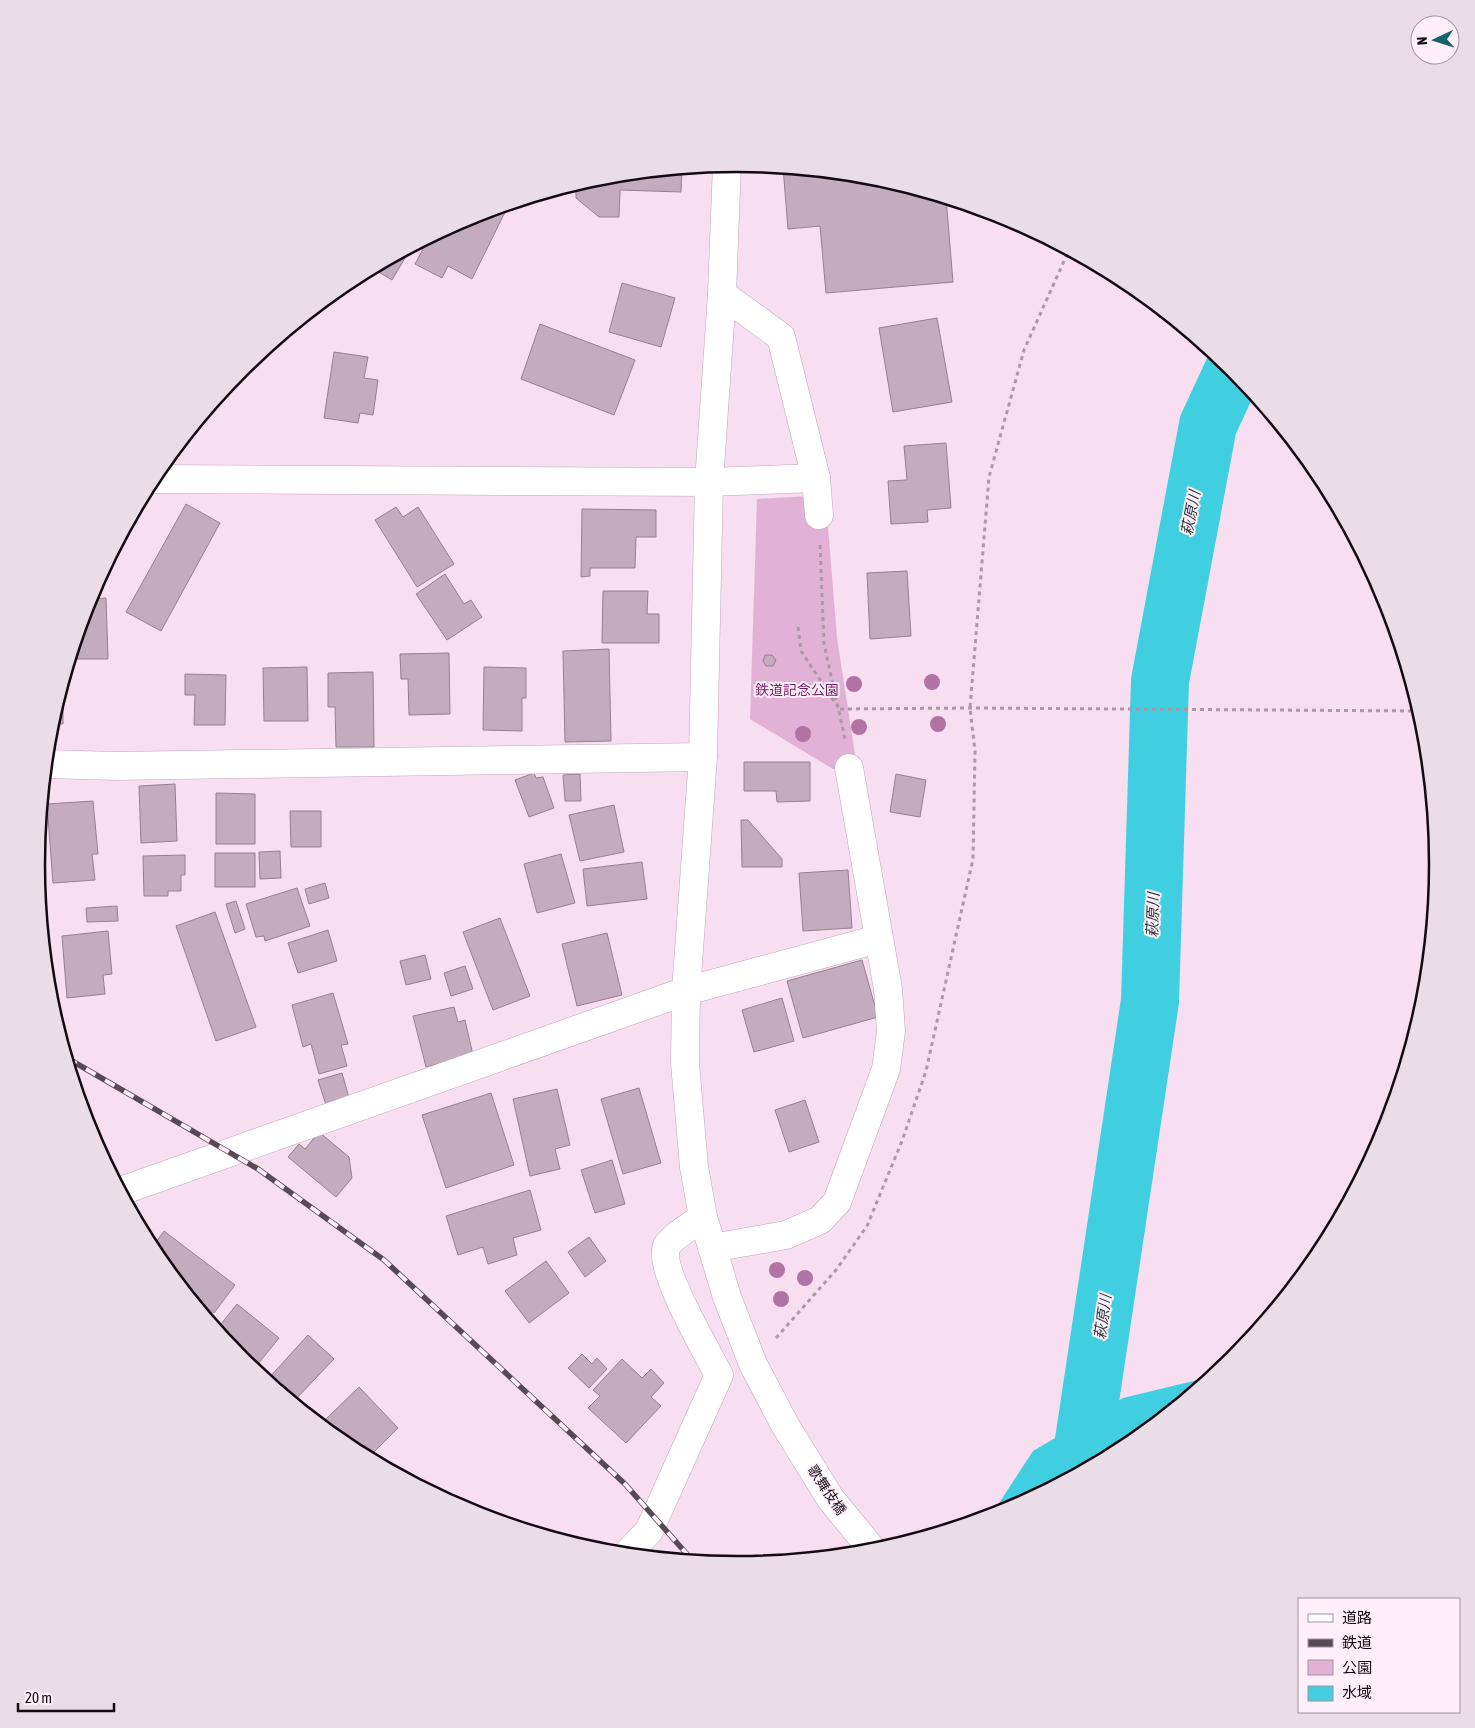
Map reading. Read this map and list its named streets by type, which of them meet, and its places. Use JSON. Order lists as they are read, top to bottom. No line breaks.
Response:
{"streets":{"street":["歌舞伎橋"]},"water":["萩原川"],"parks":["鉄道記念公園"],"legend":["道路","鉄道","公園","水域"],"scale_bar":"20 m","north":"left"}
